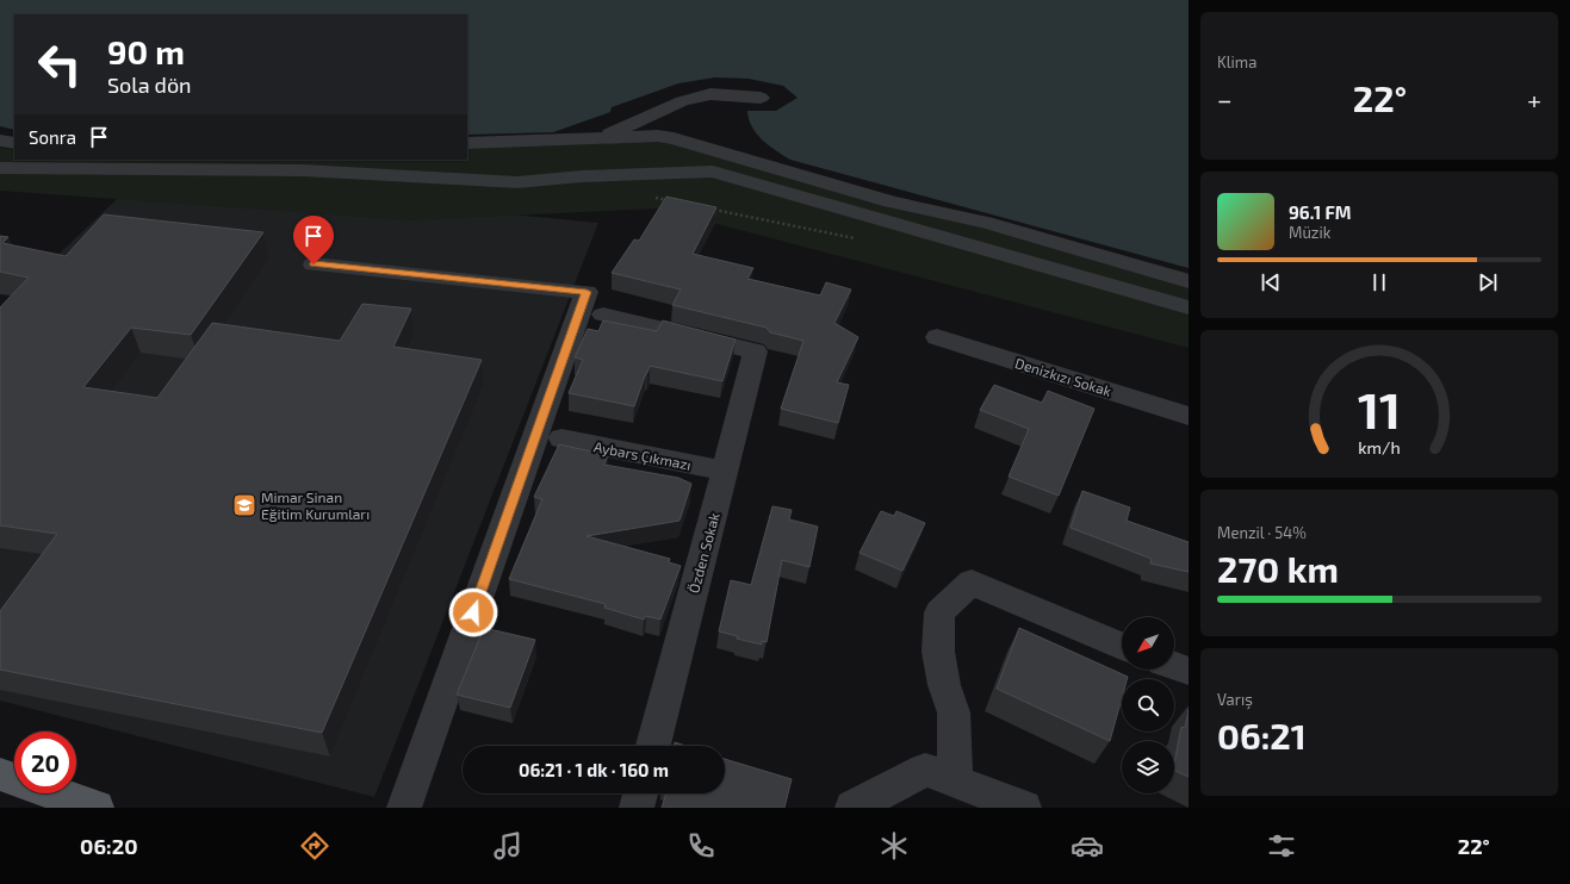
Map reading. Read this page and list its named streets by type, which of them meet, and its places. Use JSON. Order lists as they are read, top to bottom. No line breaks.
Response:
{"streets":{"street":["Denizkızı Sokak","Aybars Çıkmazı","Özden Sokak"]},"crossings":[["Aybars Çıkmazı","Özden Sokak"]],"places":{"school or university":["Mimar Sinan Eğitim Kurumları"]},"north":"bottom left","page":{"tile":["Klima",["Menzil · 54%","270 km"],["Varış","06:21"]],"turn":["90 m","Sola dön"],"heat":["−","22°","+"],"then":"Sonra","song":["96.1 FM","Müzik"],"limit":"20","trip":"06:21 · 1 dk · 160 m","tabs":["06:20","22°"],"gauge":["11","km/h"]}}
